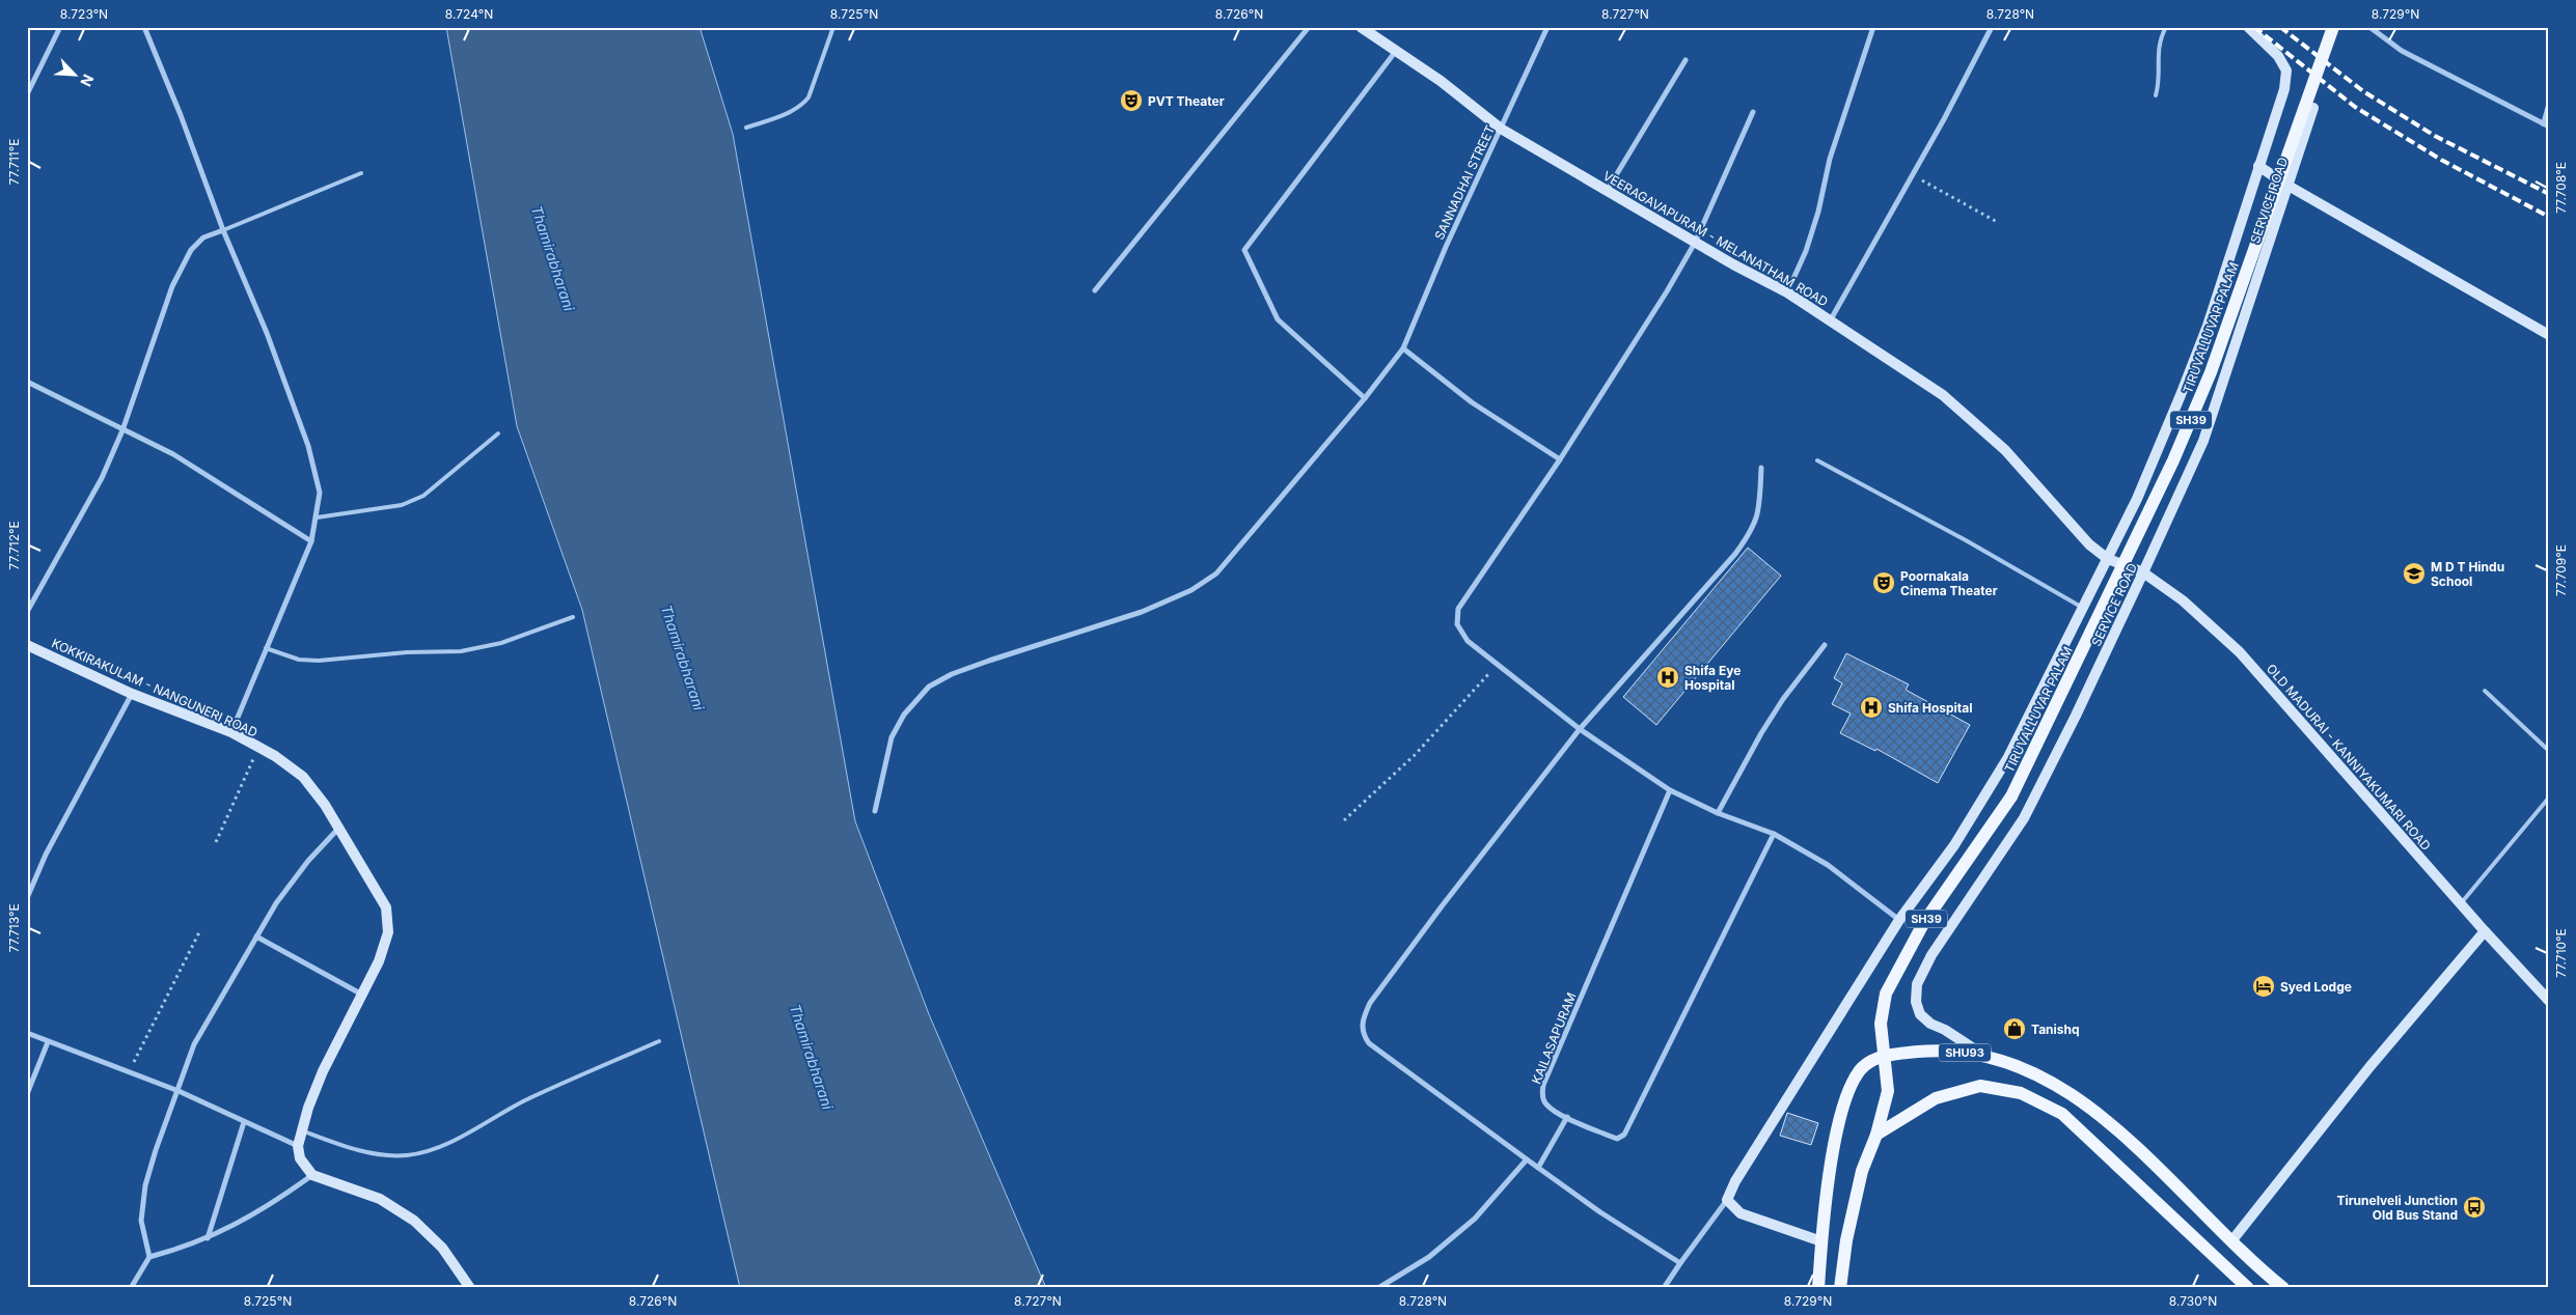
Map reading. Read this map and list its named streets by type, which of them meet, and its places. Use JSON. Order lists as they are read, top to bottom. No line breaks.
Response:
{"streets":{"main road":["SERVICE ROAD","VEERAGAVAPURAM - MELANATHAM ROAD","TIRUVALLUVAR PALAM","SH39","KOKKIRAKULAM - NANGUNERI ROAD","OLD MADURAI - KANNIYAKUMARI ROAD","SHU93"],"street":["SANNADHAI STREET","KAILASAPURAM"]},"crossings":[["SANNADHAI STREET","VEERAGAVAPURAM - MELANATHAM ROAD"],["SERVICE ROAD","OLD MADURAI - KANNIYAKUMARI ROAD"],["SERVICE ROAD","SHU93"],["VEERAGAVAPURAM - MELANATHAM ROAD","OLD MADURAI - KANNIYAKUMARI ROAD"],["TIRUVALLUVAR PALAM","SHU93"]],"water":["Thamirabharani"],"places":{"theatre":["PVT Theater","Poornakala Cinema Theater"],"school or university":["M D T Hindu School"],"hospital":["Shifa Eye Hospital","Shifa Hospital"],"hotel":["Syed Lodge"],"shop":["Tanishq"],"bus stop":["Tirunelveli Junction Old Bus Stand"]},"north":"bottom right","coordinates":["8.723°N","8.724°N","8.725°N","8.726°N","8.727°N","8.728°N","8.729°N","77.711°E","77.708°E","77.712°E","77.709°E","77.713°E","77.710°E","8.730°N"]}
